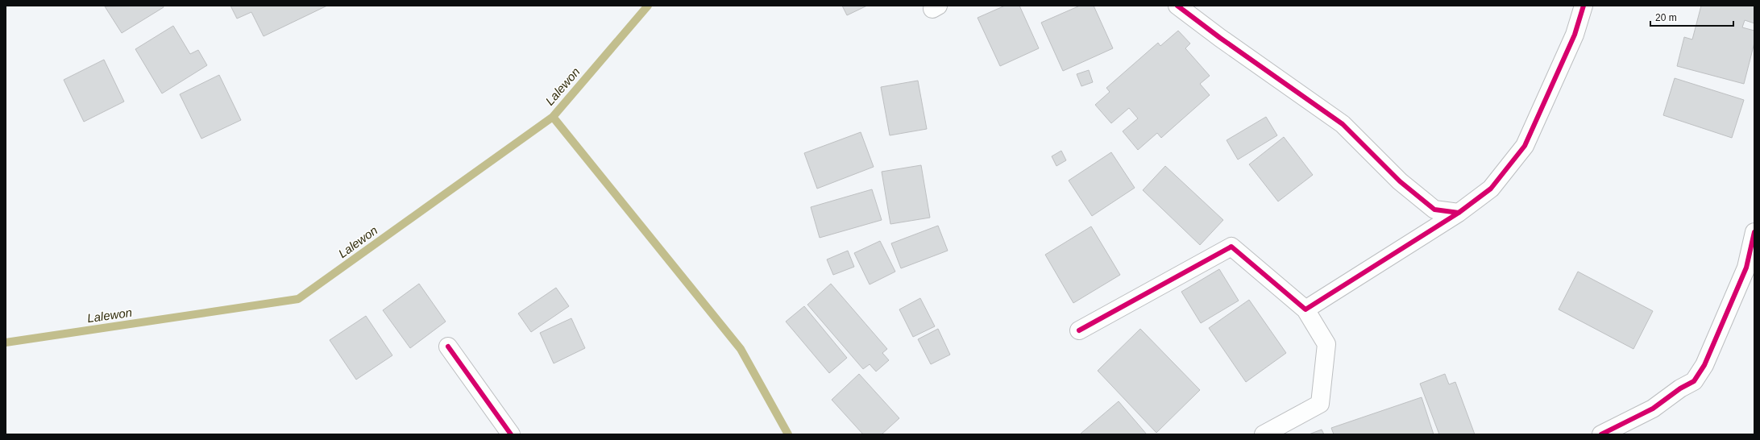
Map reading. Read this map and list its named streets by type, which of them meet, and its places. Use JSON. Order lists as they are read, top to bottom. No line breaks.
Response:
{"water":["Lalewon"],"scale_bar":"20 m"}
